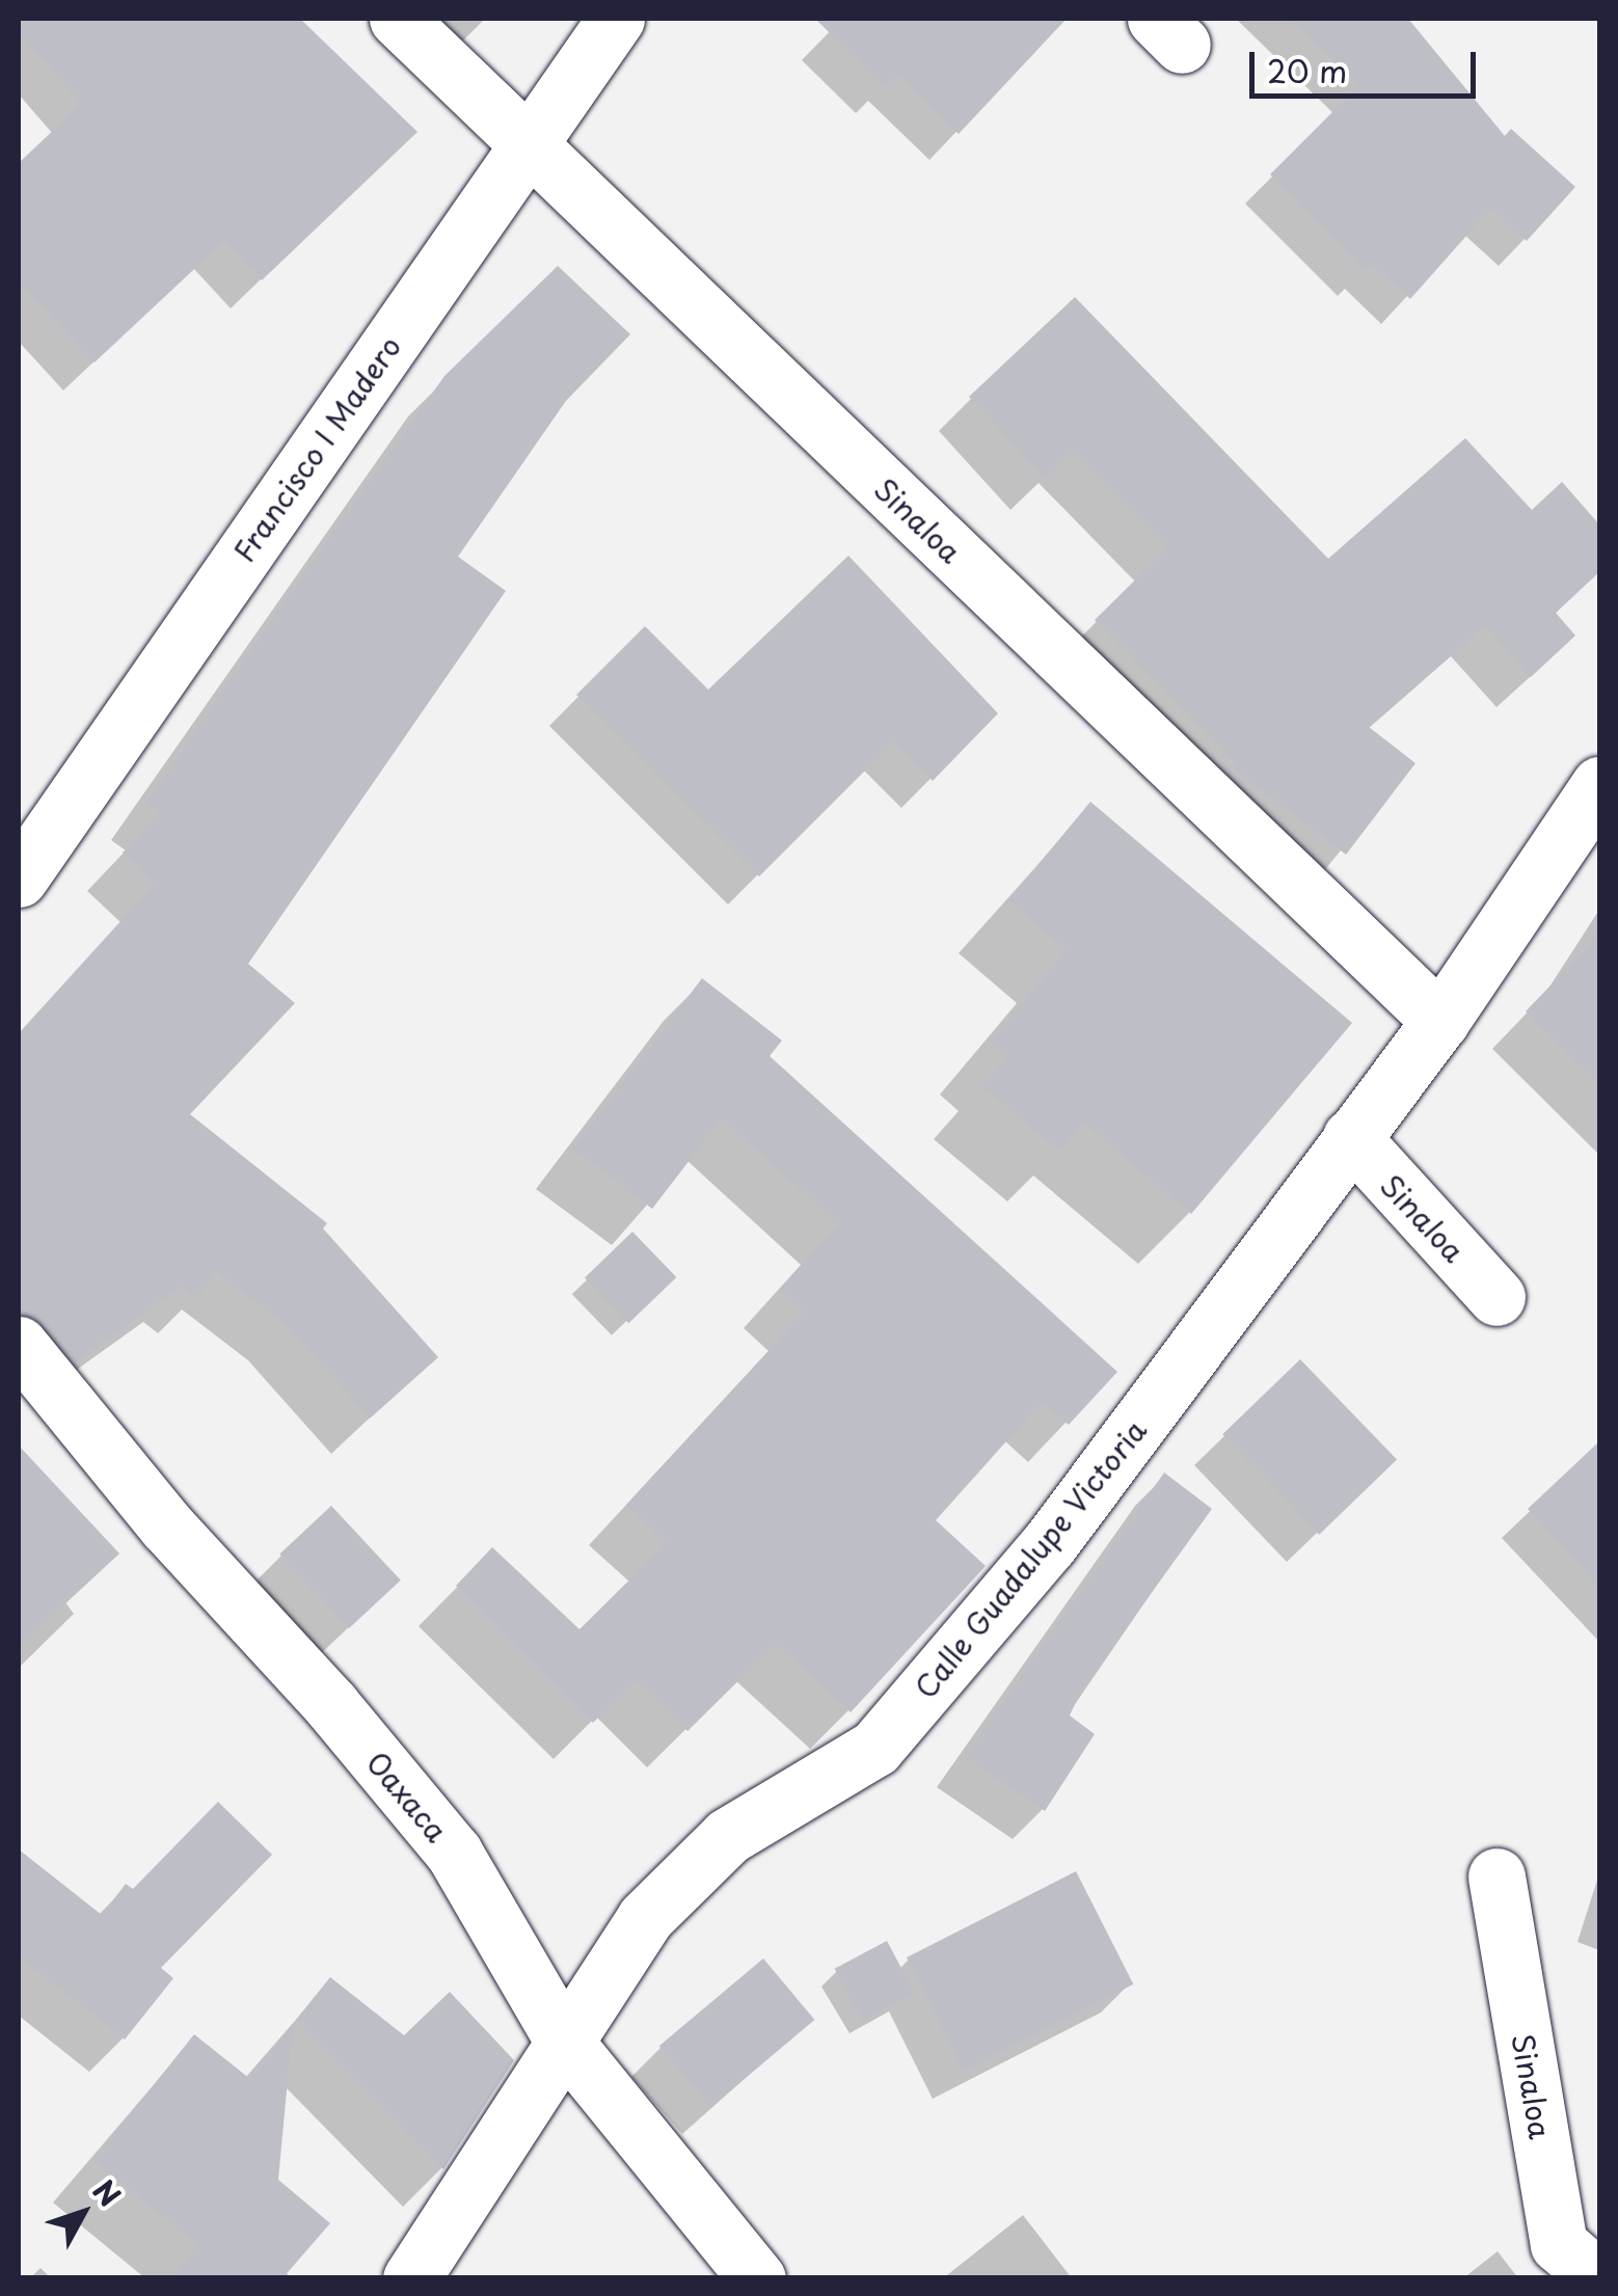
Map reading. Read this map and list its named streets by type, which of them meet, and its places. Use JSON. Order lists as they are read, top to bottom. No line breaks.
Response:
{"streets":{"street":["Francisco I Madero","Sinaloa","Calle Guadalupe Victoria","Oaxaca"]},"crossings":[["Francisco I Madero","Sinaloa"],["Sinaloa","Calle Guadalupe Victoria"],["Calle Guadalupe Victoria","Oaxaca"]],"scale_bar":"20 m","north":"top right"}
